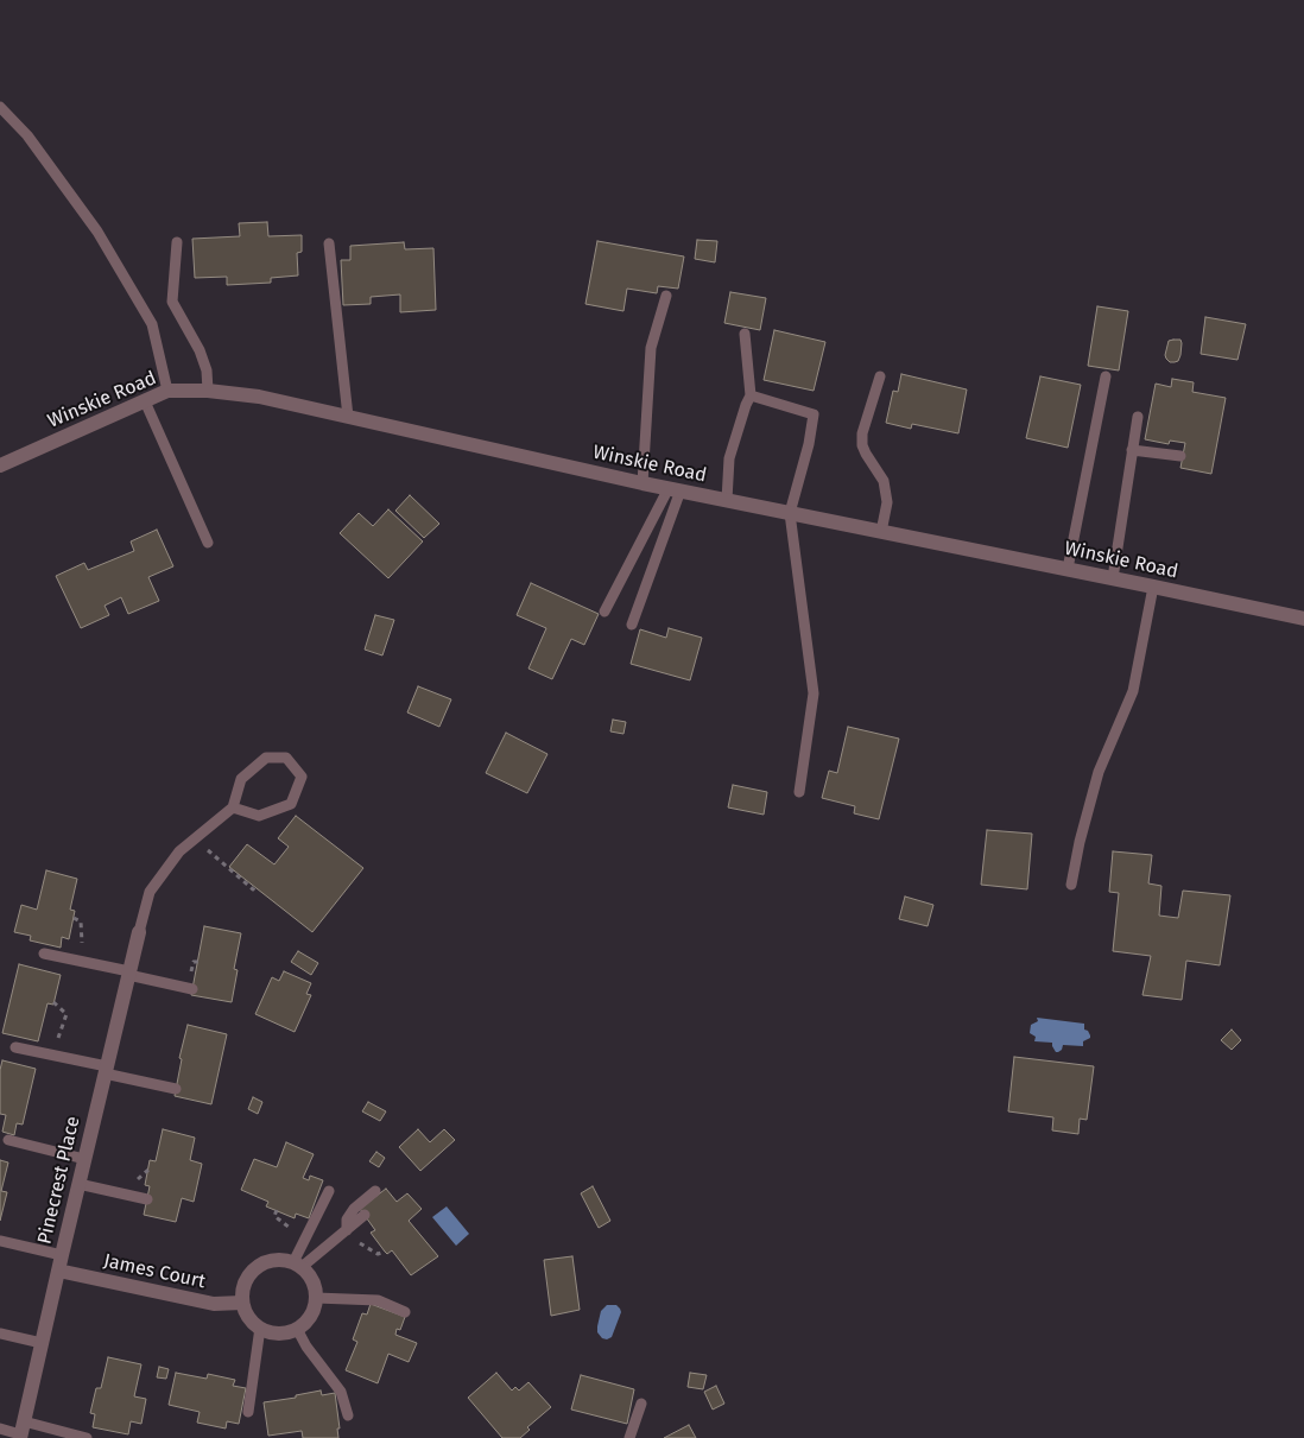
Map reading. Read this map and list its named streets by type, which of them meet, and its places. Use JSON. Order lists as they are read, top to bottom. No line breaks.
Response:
{"streets":{"street":["Winskie Road","Pinecrest Place","James Court"]},"crossings":[["Pinecrest Place","James Court"]]}
